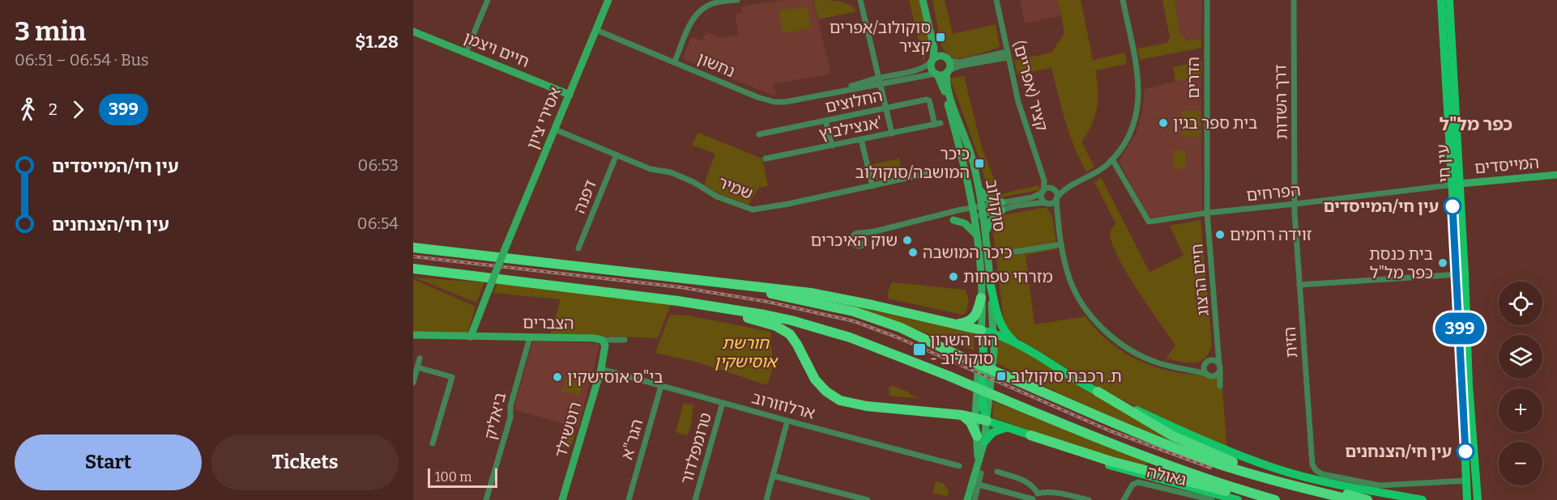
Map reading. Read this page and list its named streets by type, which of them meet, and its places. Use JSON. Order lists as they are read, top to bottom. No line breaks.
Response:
{"streets":{"main road":["עין חי"],"street":["חיים ויצמן","נחשון","הדרים","קציר (אפריים)","החלוצים","דרך השדות","אסירי ציון","אנצילביץ'","המייסדים","שמיר","הפרחים","דפנה","סוקולוב","חיים הרצוג","הצברים","הזית","ארלוזורוב","ביאליק","רוטשילד","הגר\"א","טרומפלדור","גאולה"]},"crossings":[["חיים ויצמן","אסירי ציון"],["נחשון","אסירי ציון"],["נחשון","סוקולוב"],["הדרים","הפרחים"],["הדרים","חיים הרצוג"],["החלוצים","אנצילביץ'"],["דרך השדות","הפרחים"],["דרך השדות","הזית"],["אסירי ציון","שמיר"],["אסירי ציון","הצברים"],["עין חי","המייסדים"],["עין חי","הפרחים"],["עין חי","הזית"],["המייסדים","הפרחים"],["שמיר","דפנה"],["הפרחים","חיים הרצוג"],["הפרחים","הזית"],["הצברים","ביאליק"],["הצברים","רוטשילד"],["ארלוזורוב","רוטשילד"],["ארלוזורוב","הגר\"א"],["ארלוזורוב","טרומפלדור"]],"districts":["כפר מל\"ל"],"parks":["חורשת אוסישקין"],"places":{"transit":["סוקולוב/אפרים קציר","כיכר המושבה/סוקולוב","הוד השרון - סוקולוב","ת. רכבת סוקולוב"],"other":["בית ספר בגין","עין חי/המייסדים","זוידה רחמים","שוק האיכרים","כיכר המושבה","בית כנסת כפר מל\"ל","מזרחי טפחות","בי\"ס אוסישקין","עין חי/הצנחנים"]},"lines":["bus line 399"],"scale_bar":"100 m","page":{"heading":["3 min","06:51 – 06:54 · Bus","$1.28"],"on_map":"399","legs":["2","399"],"list":[{"name":"עין חי/המייסדים","value":"06:53"},{"name":"עין חי/הצנחנים","value":"06:54"}],"map_buttons":["+","−"],"buttons":["Start","Tickets"],"scale":"100 m"}}
